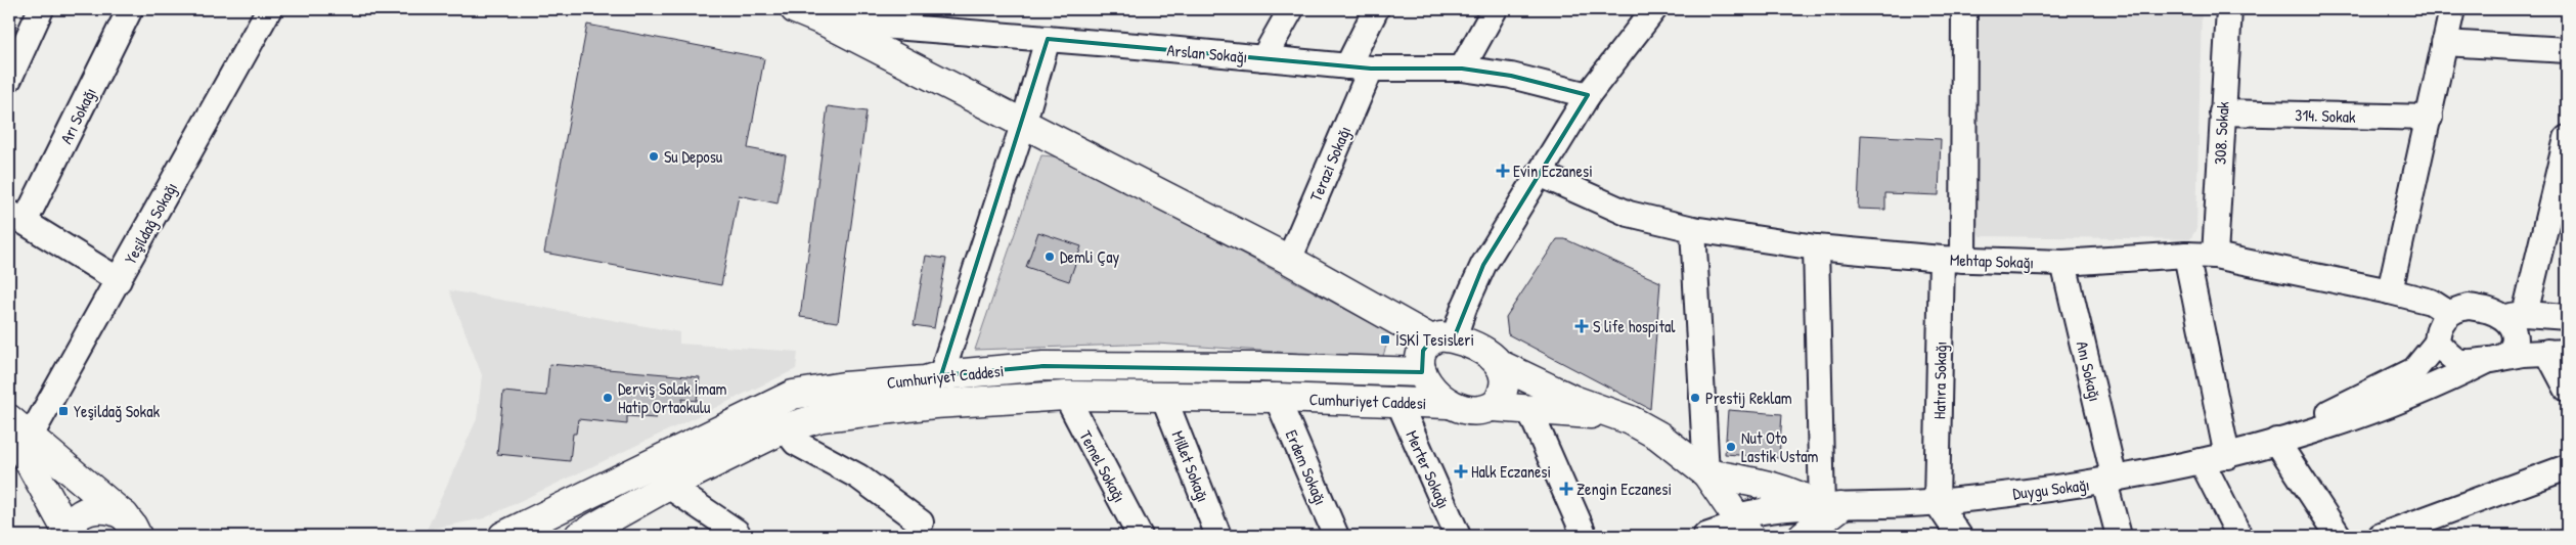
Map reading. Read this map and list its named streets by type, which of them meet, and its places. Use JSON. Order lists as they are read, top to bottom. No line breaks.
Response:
{"streets":{"main road":["Cumhuriyet Caddesi"],"street":["Arslan Sokağı","Arı Sokağı","314. Sokak","308. Sokak","Terazi Sokağı","Yeşildağ Sokağı","Mehtap Sokağı","Anı Sokağı","Hatıra Sokağı","Temel Sokağı","Millet Sokağı","Erdem Sokağı","Merter Sokağı","Duygu Sokağı"]},"crossings":[["Arslan Sokağı","Terazi Sokağı"],["314. Sokak","308. Sokak"],["308. Sokak","Mehtap Sokağı"],["Mehtap Sokağı","Anı Sokağı"],["Mehtap Sokağı","Hatıra Sokağı"],["Anı Sokağı","Duygu Sokağı"],["Cumhuriyet Caddesi","Temel Sokağı"],["Cumhuriyet Caddesi","Millet Sokağı"],["Cumhuriyet Caddesi","Erdem Sokağı"],["Cumhuriyet Caddesi","Merter Sokağı"],["Hatıra Sokağı","Duygu Sokağı"]],"places":{"other":["Su Deposu","Demli Çay","Derviş Solak İmam Hatip Ortaokulu","Prestij Reklam","Nut Oto Lastik Ustam"],"health":["Evin Eczanesi","S life hospital","Halk Eczanesi","Zengin Eczanesi"],"transit":["İSKİ Tesisleri","Yeşildağ Sokak"]}}
